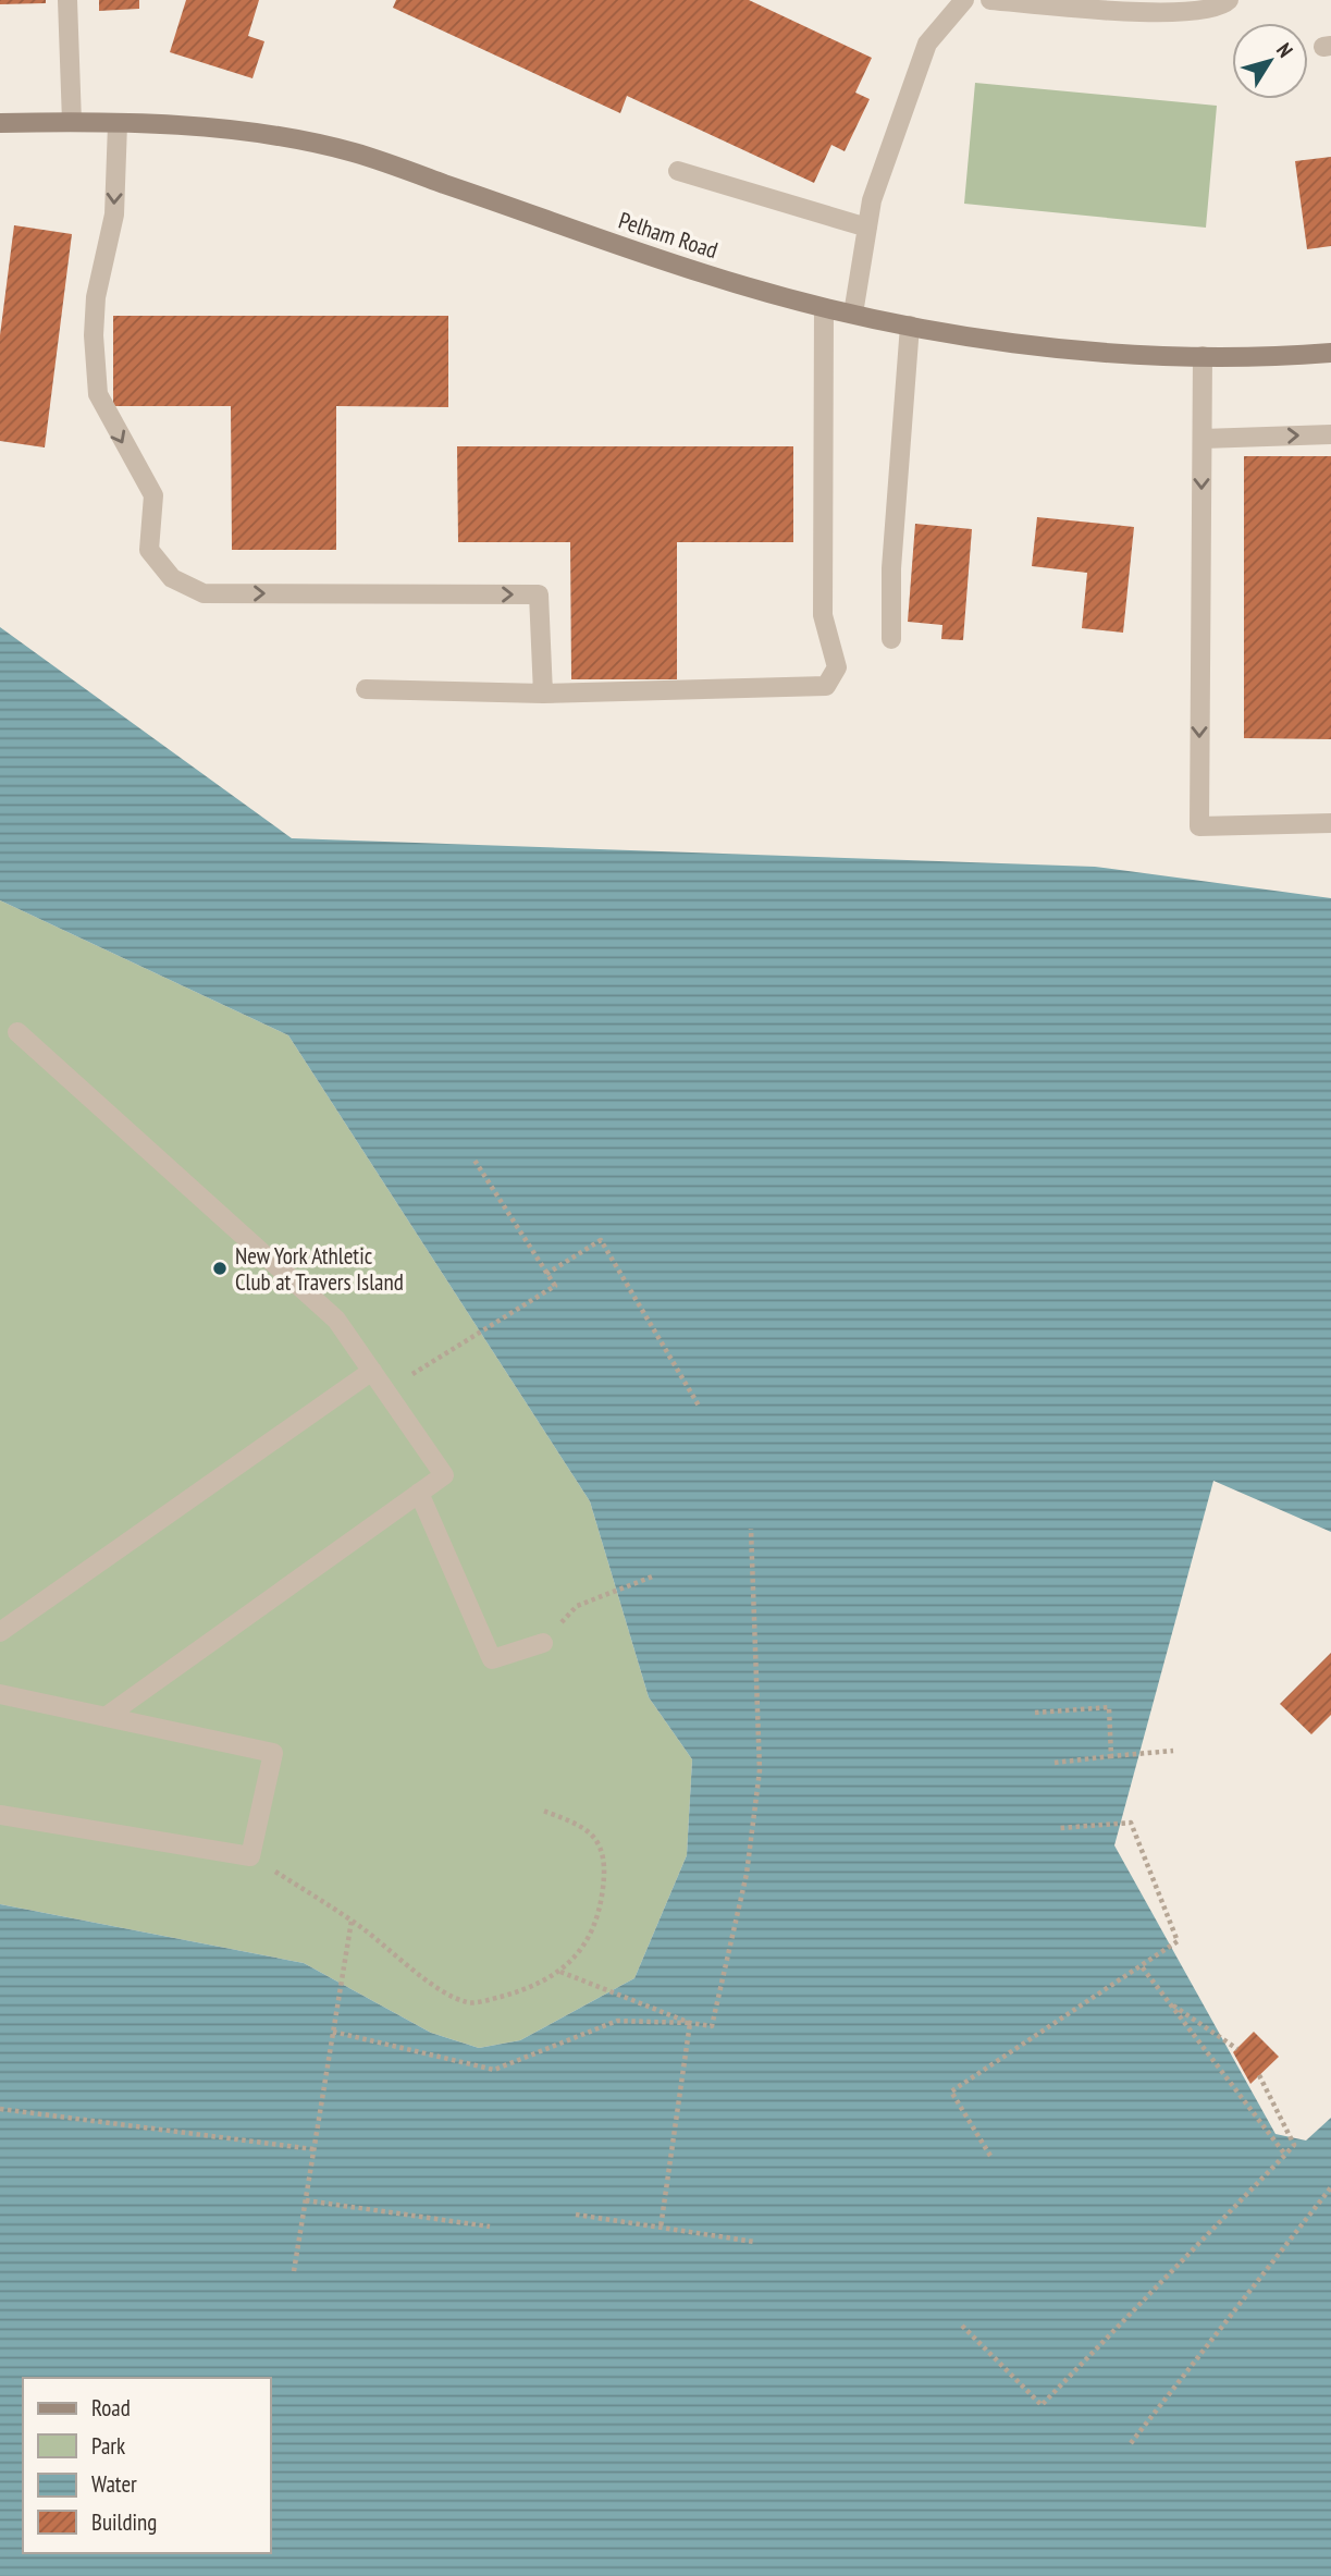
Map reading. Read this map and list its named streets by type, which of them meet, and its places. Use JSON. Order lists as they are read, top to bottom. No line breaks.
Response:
{"streets":{"main road":["Pelham Road"]},"places":["New York Athletic Club at Travers Island"],"legend":["Road","Park","Water","Building"],"north":"top right"}
